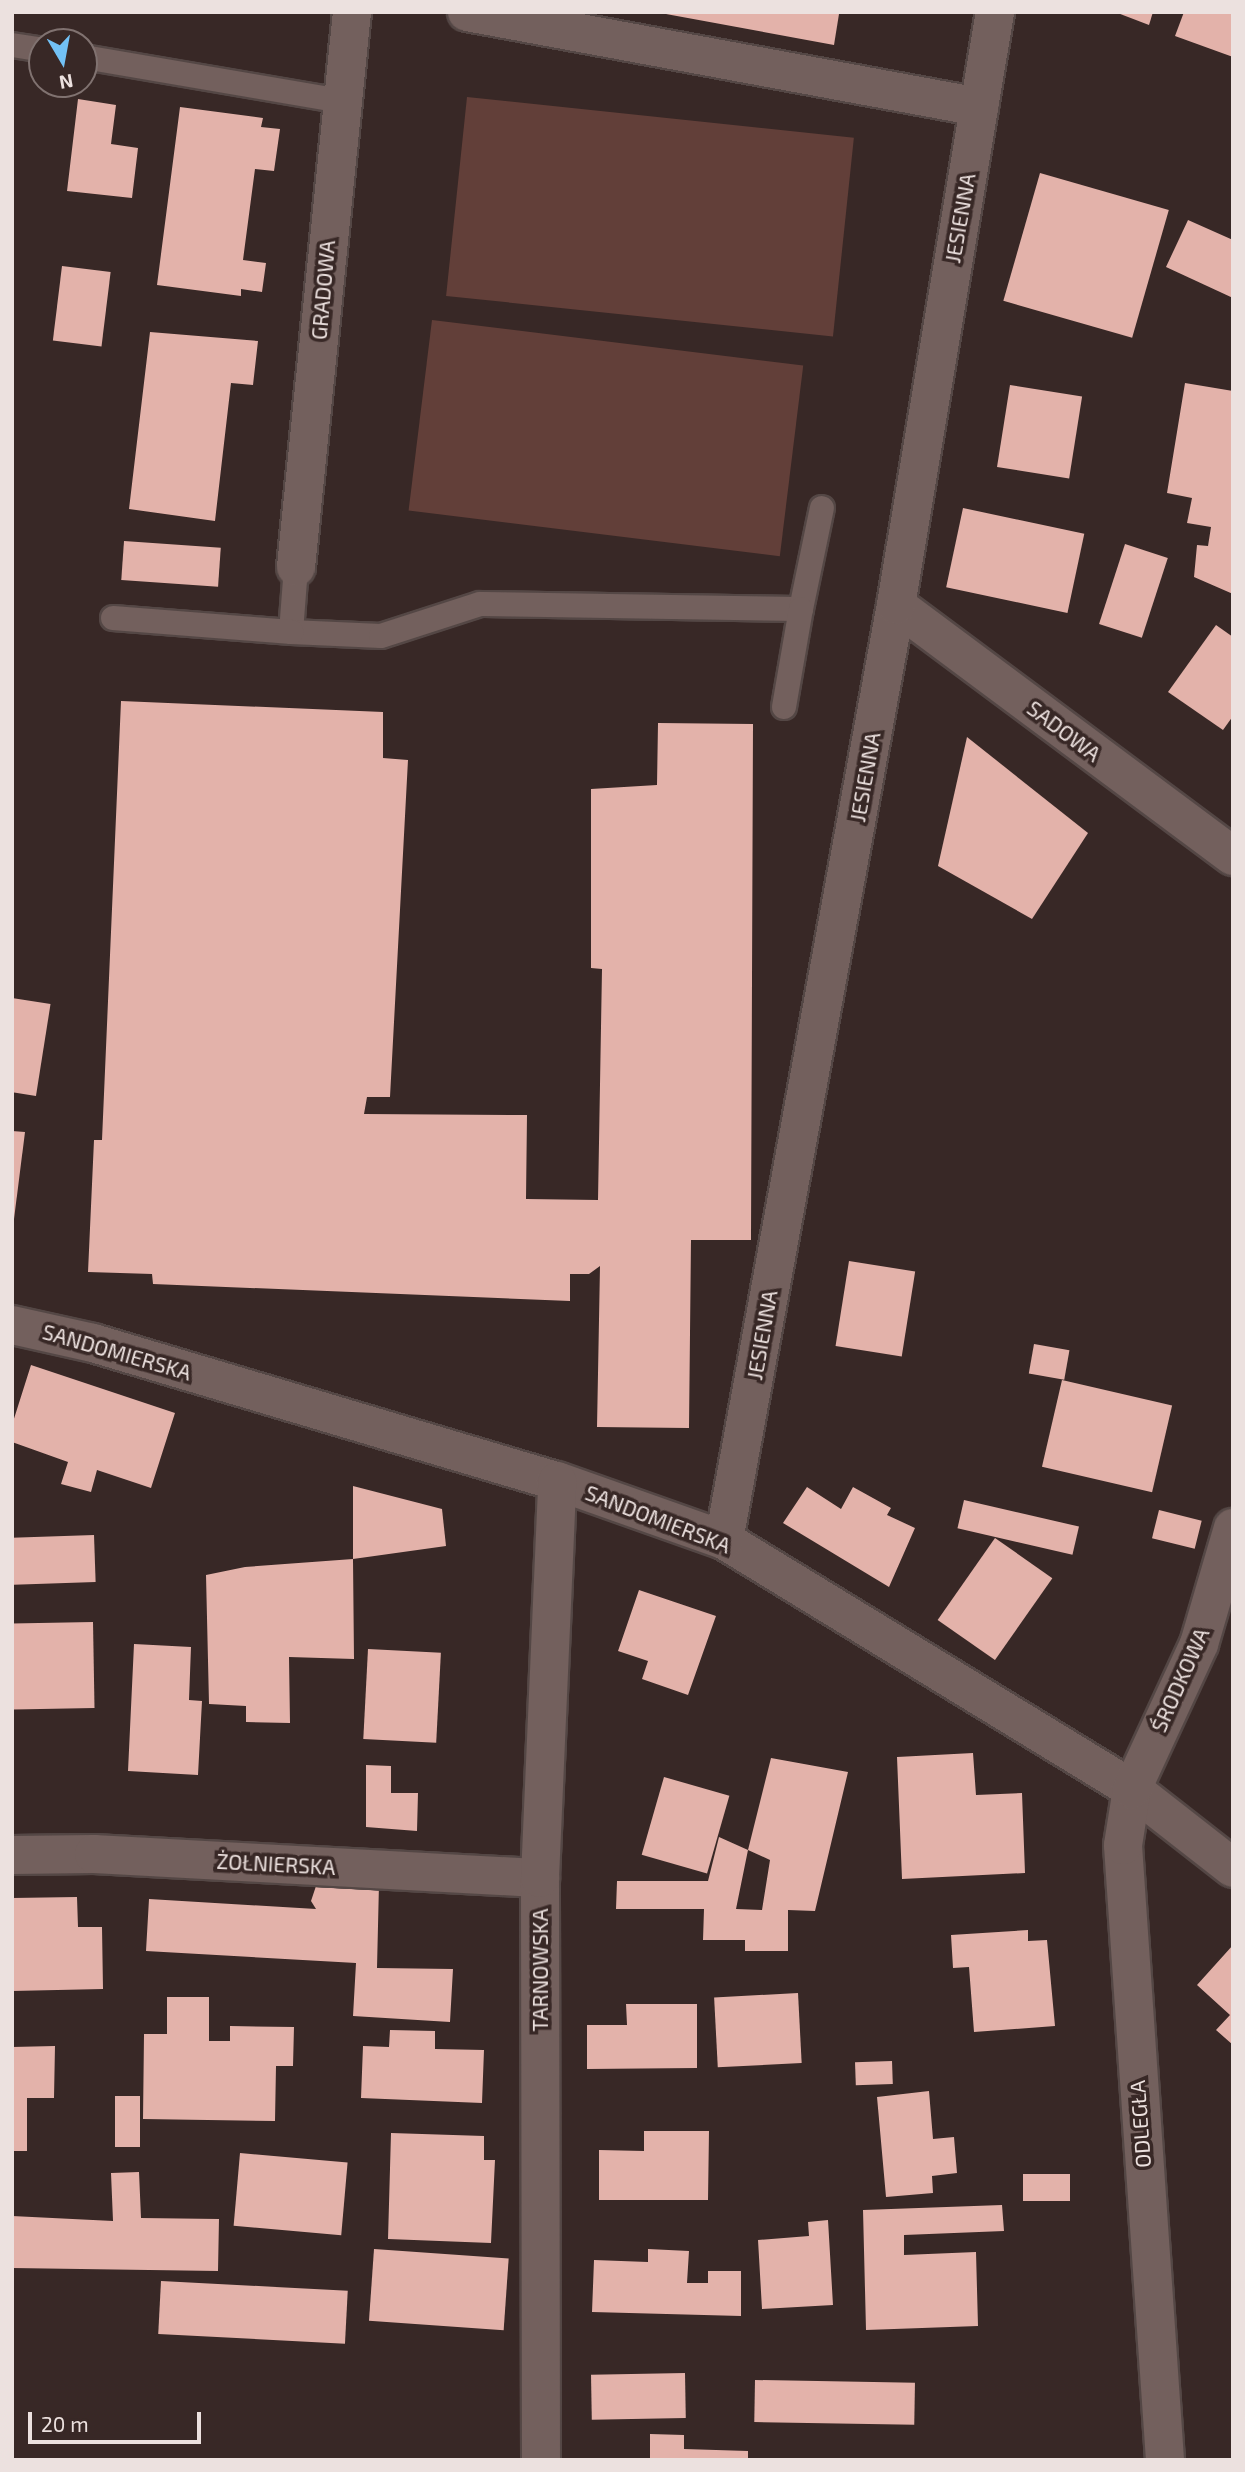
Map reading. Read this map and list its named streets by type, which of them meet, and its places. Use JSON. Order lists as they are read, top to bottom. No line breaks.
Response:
{"streets":{"street":["JESIENNA","GRADOWA","SADOWA","SANDOMIERSKA","ŚRODKOWA","ŻOŁNIERSKA","TARNOWSKA","ODLEGŁA"]},"crossings":[["JESIENNA","SADOWA"],["JESIENNA","SANDOMIERSKA"],["SANDOMIERSKA","ŚRODKOWA"],["SANDOMIERSKA","TARNOWSKA"],["SANDOMIERSKA","ODLEGŁA"],["ŚRODKOWA","ODLEGŁA"],["ŻOŁNIERSKA","TARNOWSKA"]],"scale_bar":"20 m","north":"bottom"}
